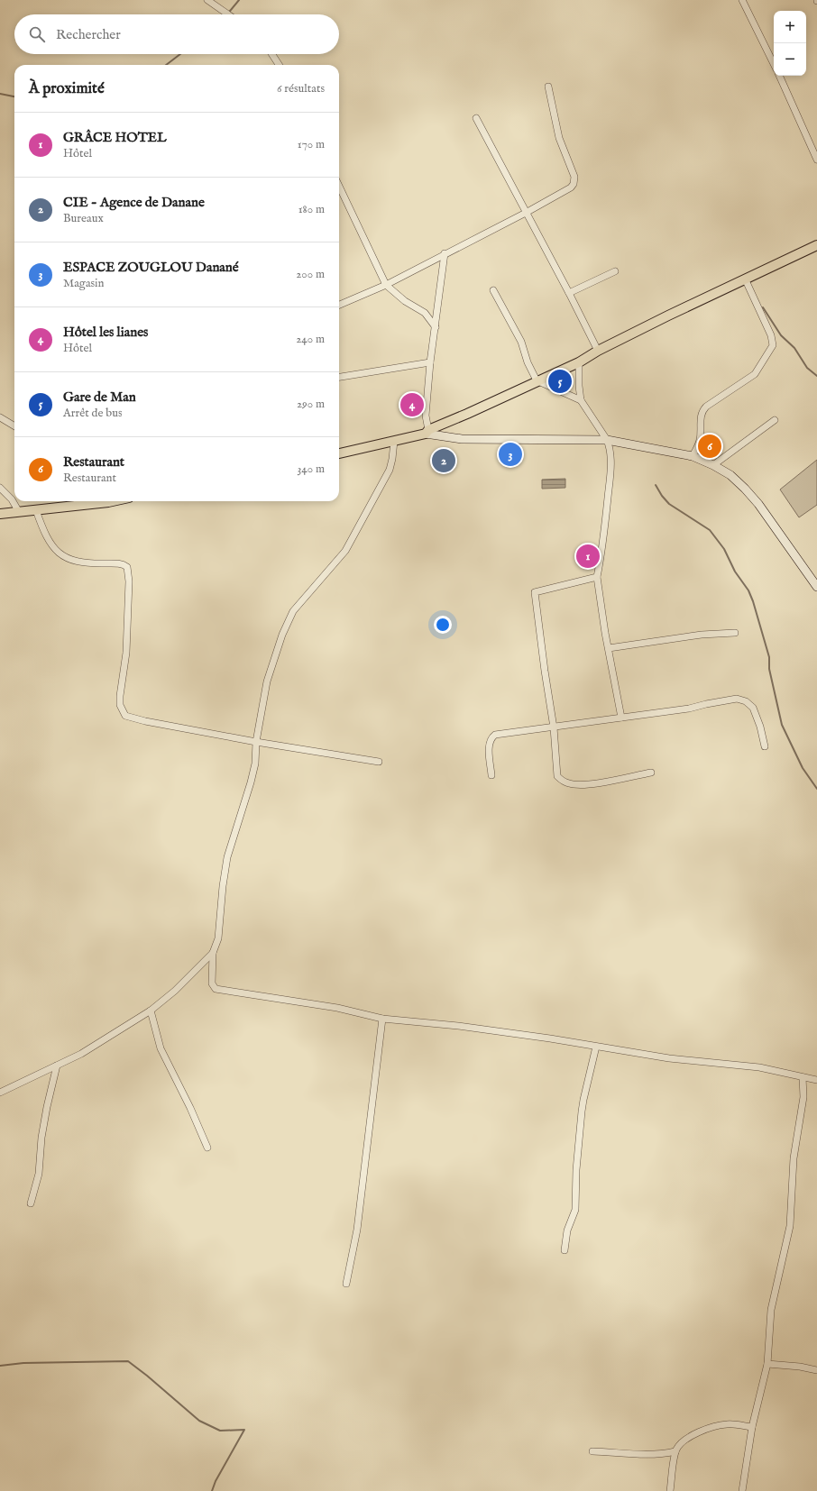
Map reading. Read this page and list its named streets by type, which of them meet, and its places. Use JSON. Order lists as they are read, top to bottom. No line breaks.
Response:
{"page":{"map_buttons":["+","−"],"search":"Rechercher","heading":["À proximité","6 résultats"],"list":[{"mark":"1","name":"GRÂCE HOTEL","note":"Hôtel","value":"170 m"},{"mark":"2","name":"CIE - Agence de Danane","note":"Bureaux","value":"180 m"},{"mark":"3","name":"ESPACE ZOUGLOU Danané","note":"Magasin","value":"200 m"},{"mark":"4","name":"Hôtel les lianes","note":"Hôtel","value":"240 m"},{"mark":"5","name":"Gare de Man","note":"Arrêt de bus","value":"290 m"},{"mark":"6","name":"Restaurant","note":"Restaurant","value":"340 m"}],"pins":["5","4","6","3","2","1"]}}
